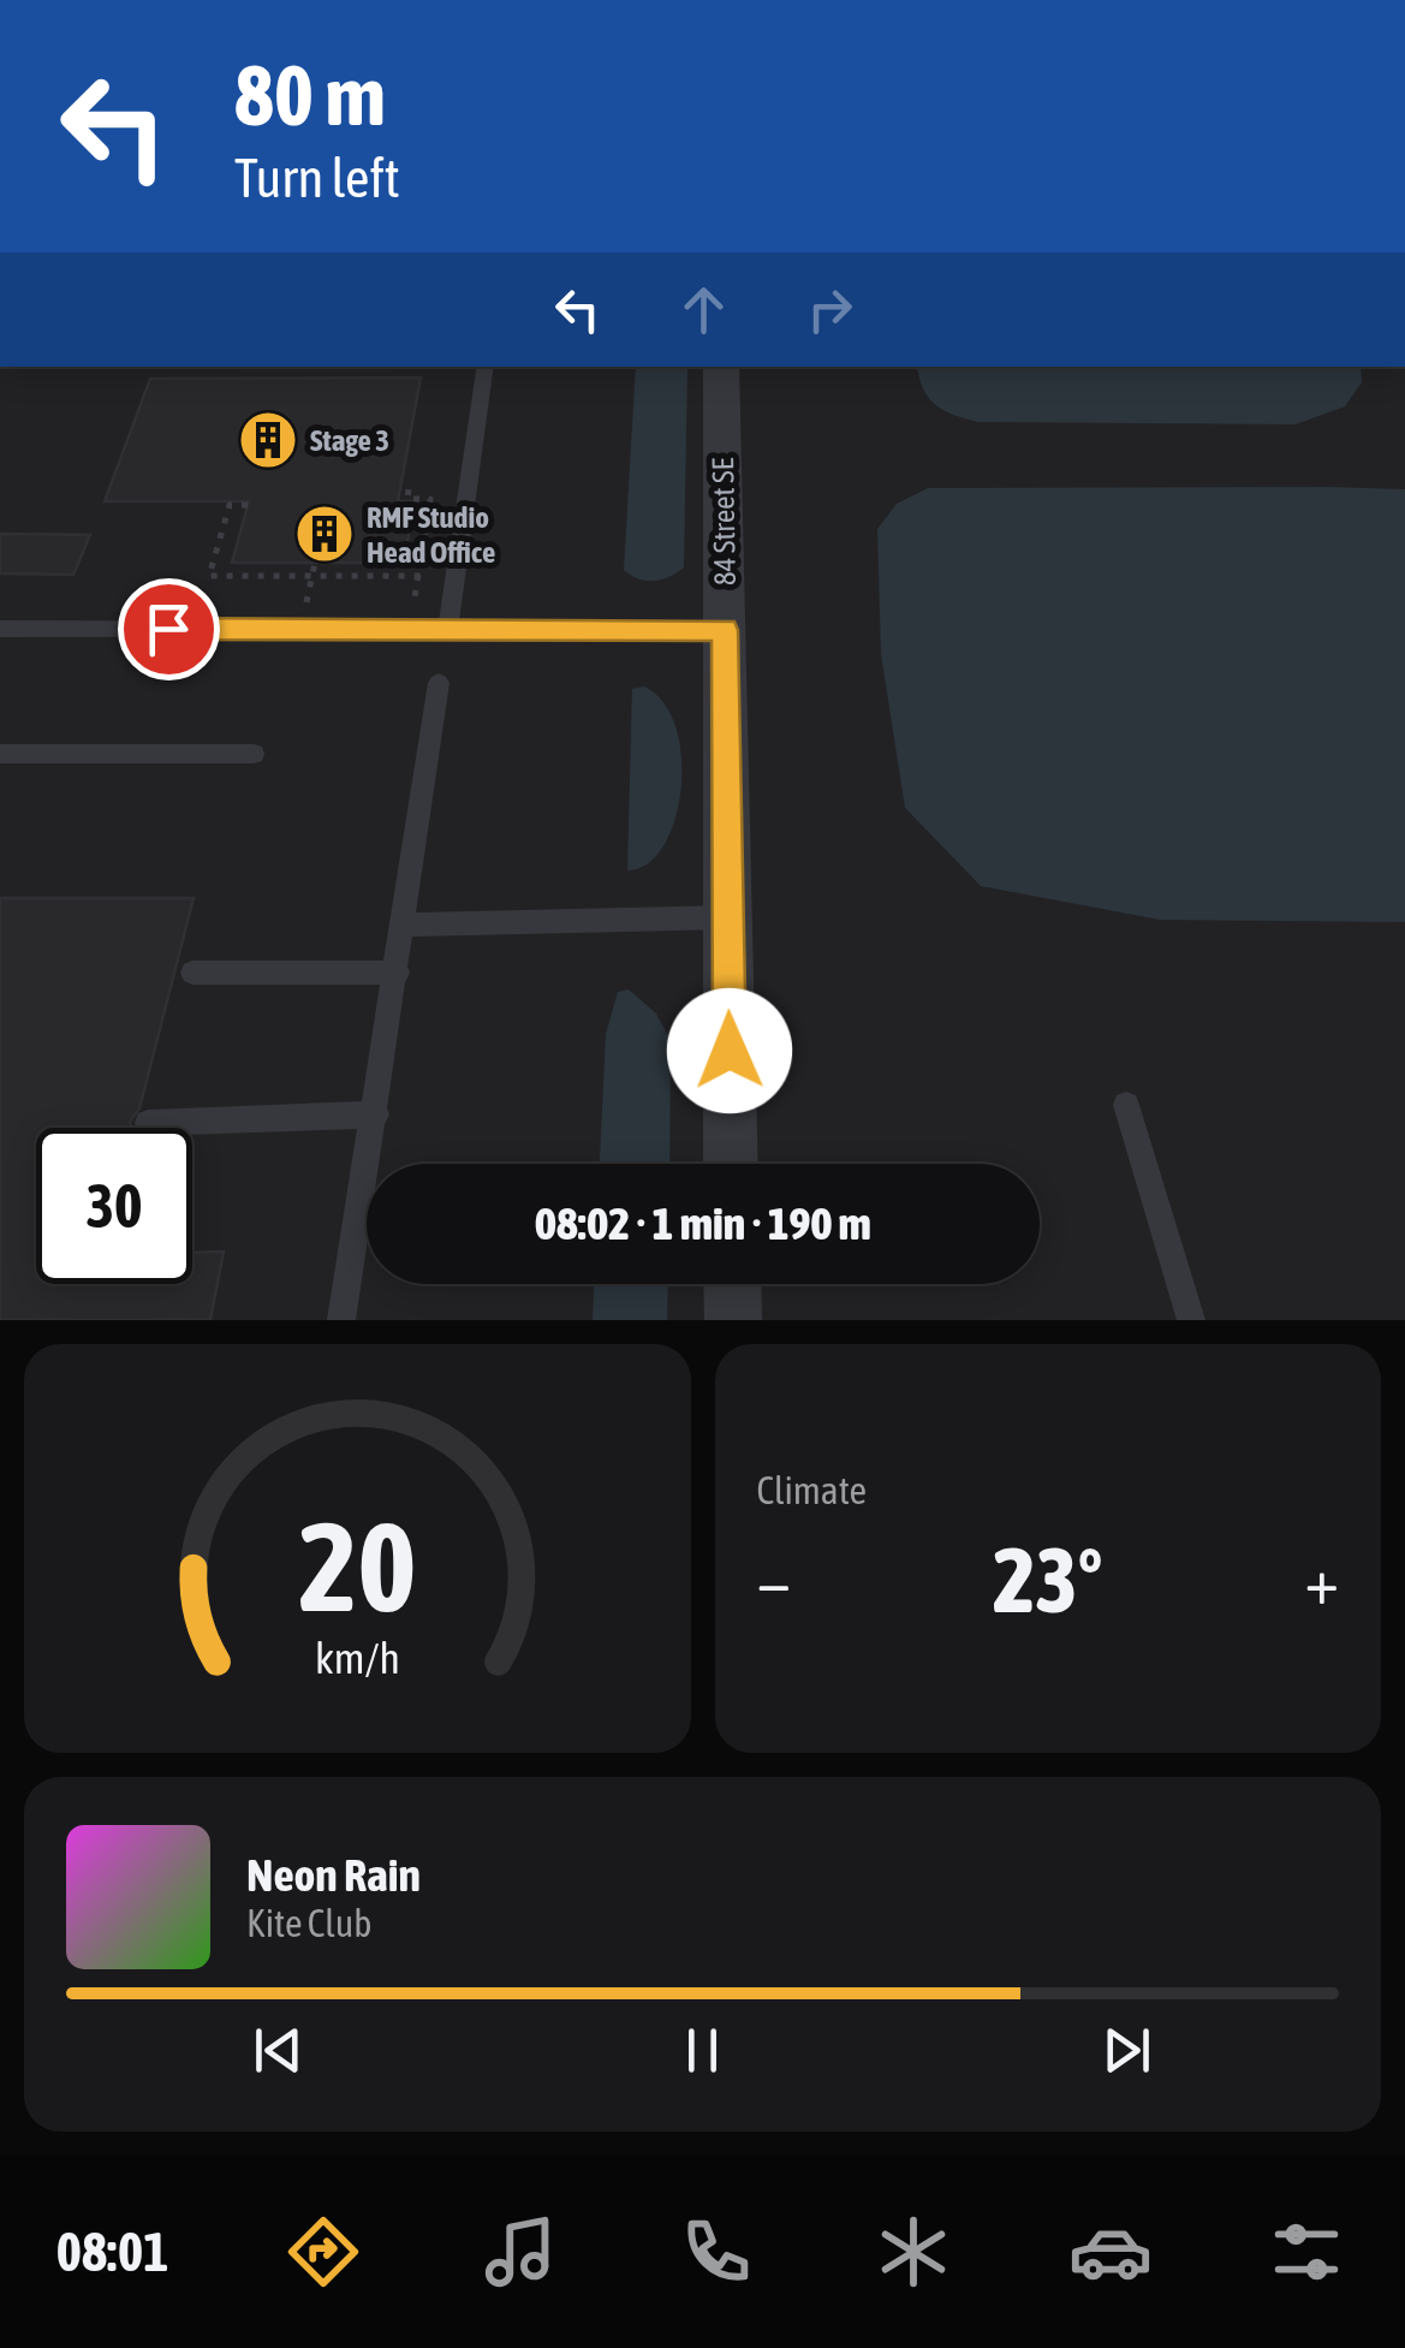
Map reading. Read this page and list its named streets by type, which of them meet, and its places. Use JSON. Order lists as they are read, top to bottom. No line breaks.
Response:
{"streets":{"street":["84 Street SE"]},"places":{"building":["Stage 3","RMF Studio Head Office"]},"page":{"turn":["80 m","Turn left"],"limit":"30","trip":"08:02 · 1 min · 190 m","tile":"Climate","heat":["−","23°","+"],"song":["Neon Rain","Kite Club"],"tabs":"08:01","gauge":["20","km/h"]}}
